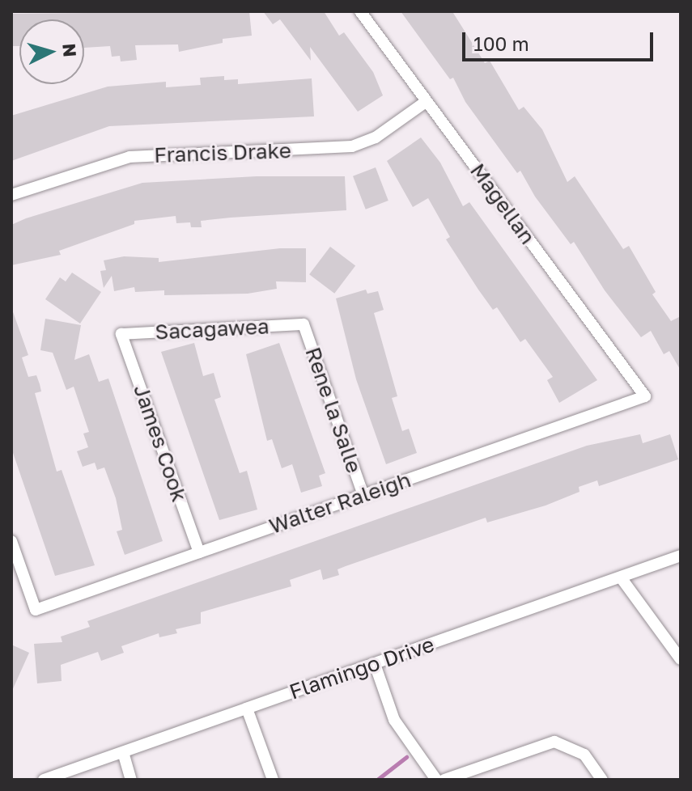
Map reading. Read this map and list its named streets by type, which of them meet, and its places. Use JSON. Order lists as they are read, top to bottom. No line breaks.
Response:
{"streets":{"street":["Francis Drake","Magellan","Sacagawea","Rene la Salle","James Cook","Walter Raleigh","Flamingo Drive"]},"crossings":[["Francis Drake","Magellan"],["Magellan","Walter Raleigh"],["Sacagawea","Rene la Salle"],["Sacagawea","James Cook"],["Rene la Salle","Walter Raleigh"],["James Cook","Walter Raleigh"]],"scale_bar":"100 m","north":"right"}
